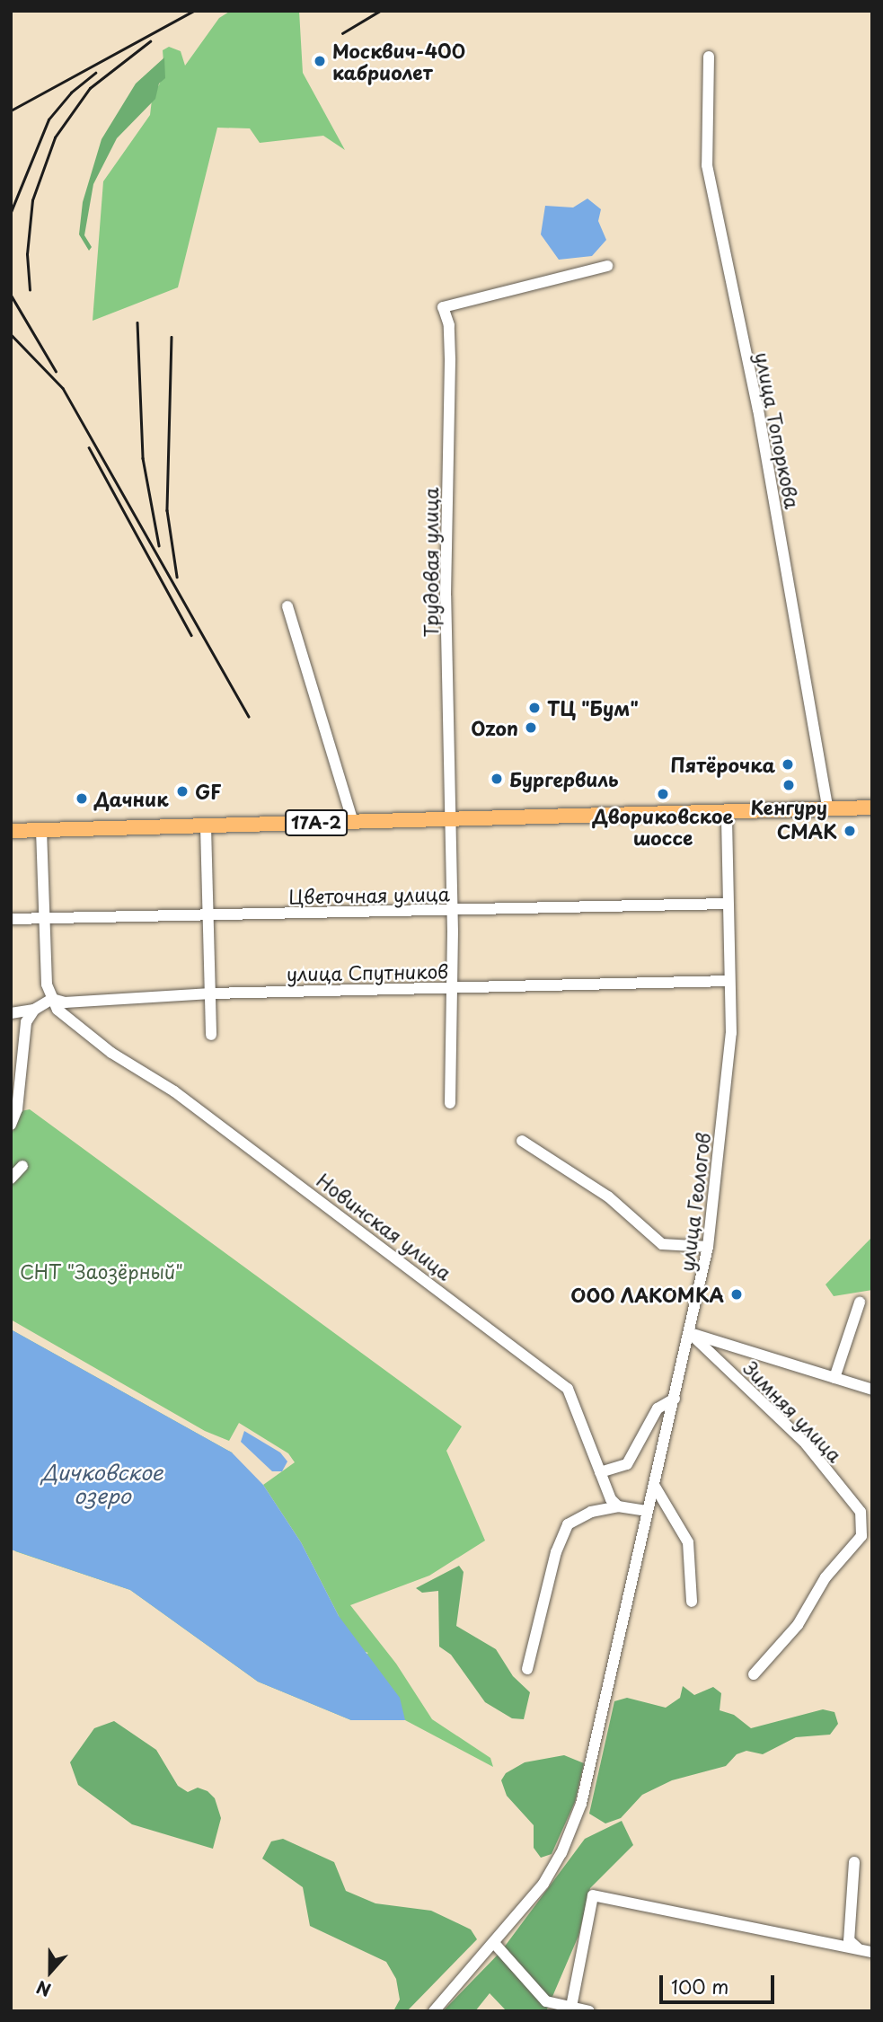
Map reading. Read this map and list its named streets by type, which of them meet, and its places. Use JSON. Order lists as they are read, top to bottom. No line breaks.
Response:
{"streets":{"main road":["17А-2"],"street":["улица Топоркова","Трудовая улица","Цветочная улица","улица Спутников","улица Геологов","Новинская улица","Зимняя улица"]},"crossings":[["Трудовая улица","17А-2"],["Трудовая улица","Цветочная улица"],["Трудовая улица","улица Спутников"],["17А-2","улица Геологов"],["Цветочная улица","улица Геологов"],["улица Спутников","улица Геологов"],["улица Спутников","Новинская улица"],["улица Геологов","Зимняя улица"]],"water":["Дичковское озеро"],"parks":["СНТ \"Заозёрный\""],"places":["Москвич-400 кабриолет","ТЦ \"Бум\"","Ozon","Пятёрочка","Бургервиль","Кенгуру","GF","Двориковское шоссе","Дачник","СМАК","ООО ЛАКОМКА"],"scale_bar":"100 m","north":"bottom"}
